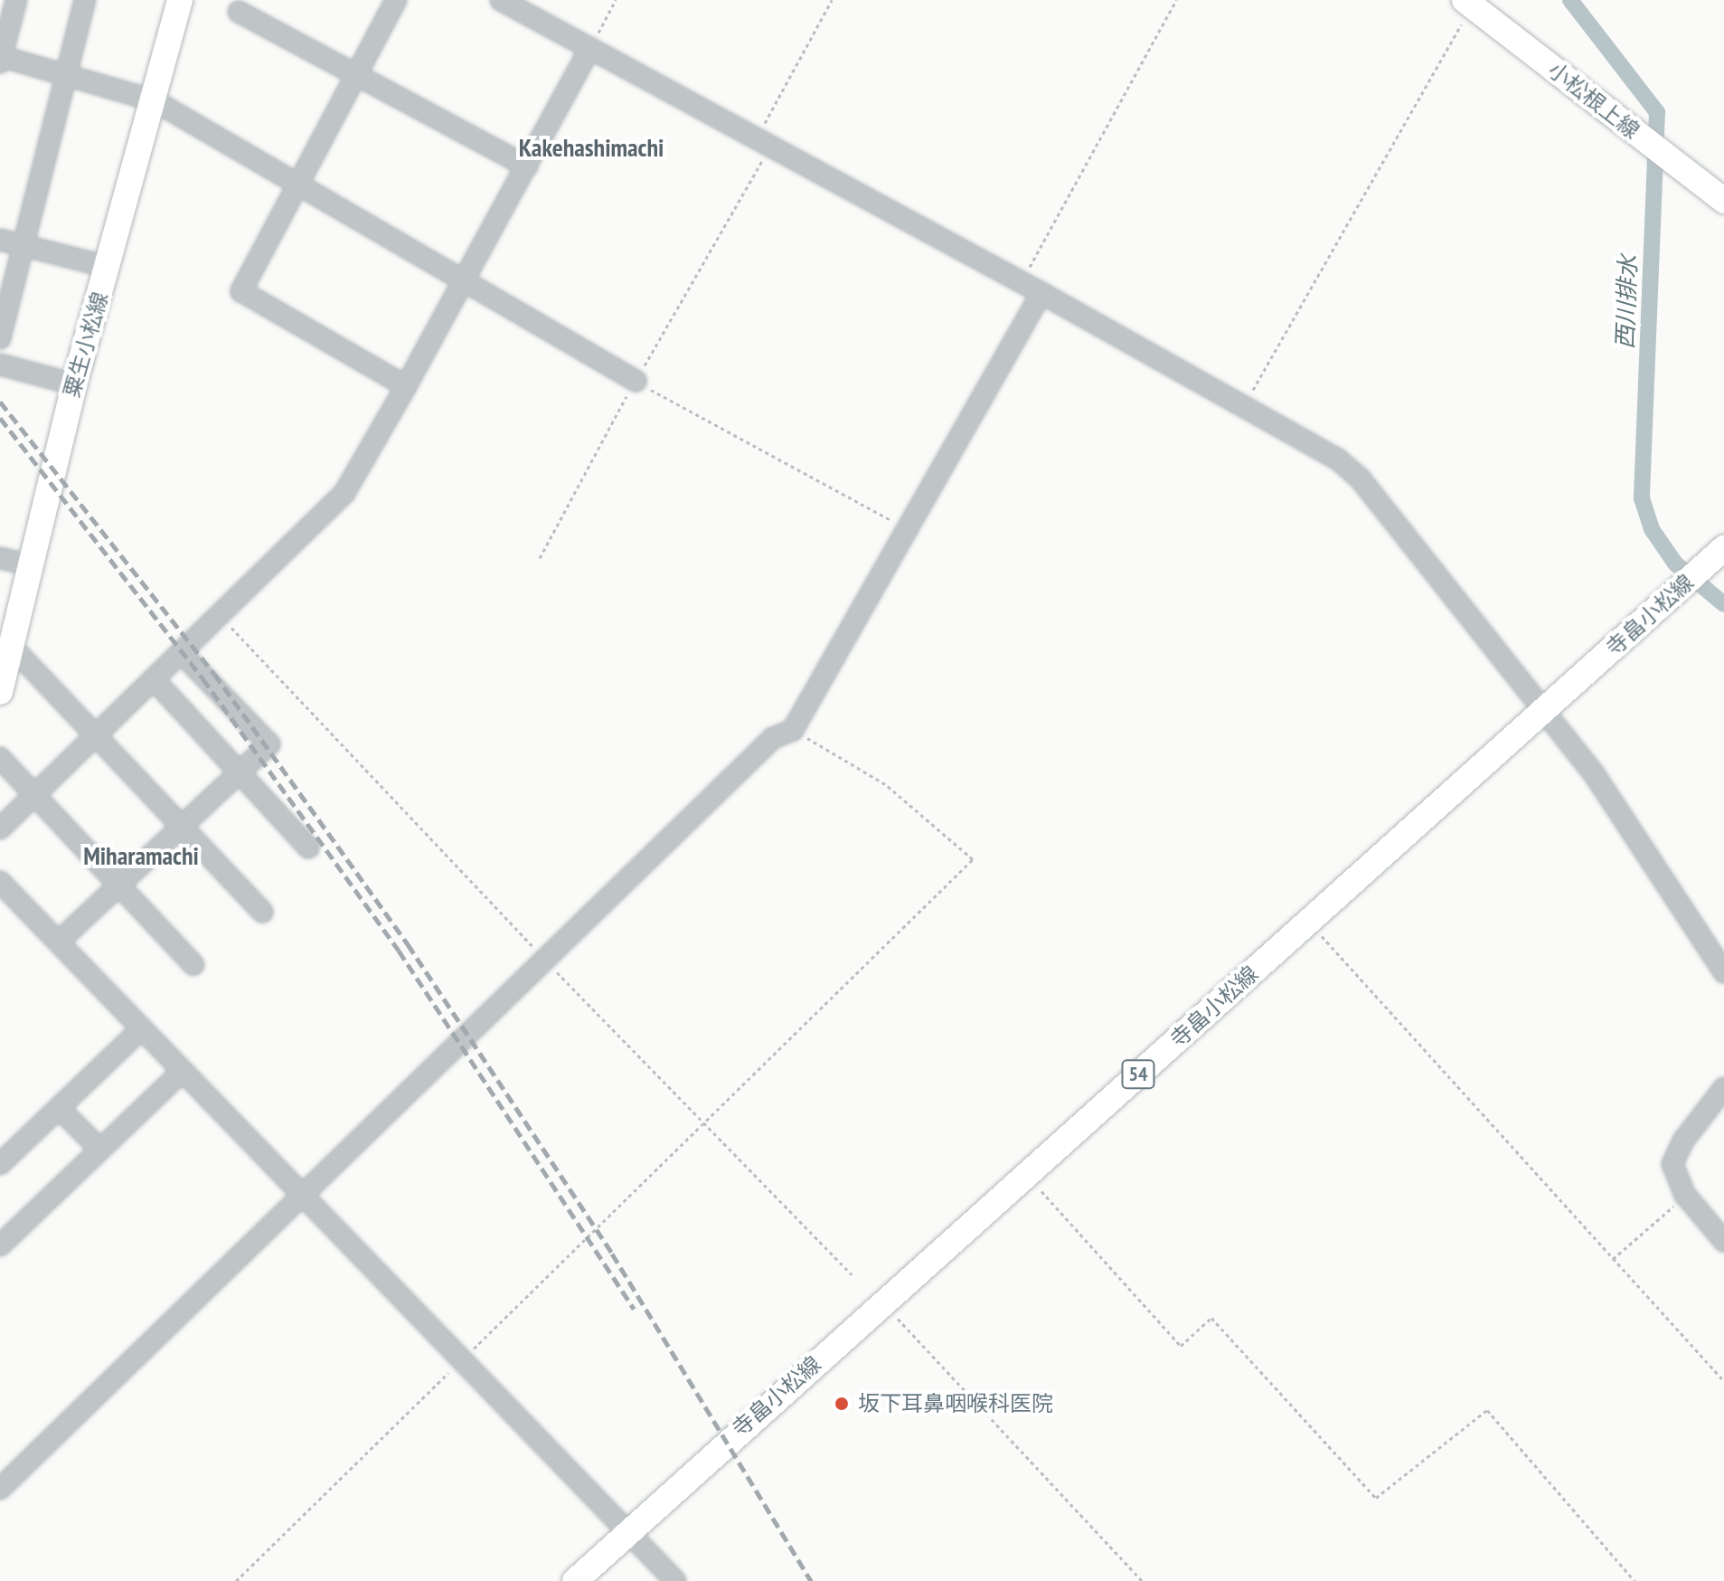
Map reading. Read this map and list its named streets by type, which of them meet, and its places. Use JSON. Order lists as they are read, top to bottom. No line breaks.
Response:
{"streets":{"main road":["小松根上線","粟生小松線","寺畠小松線","54"]},"districts":["Kakehashimachi","Miharamachi"],"water":["西川排水"],"places":["坂下耳鼻咽喉科医院"]}
